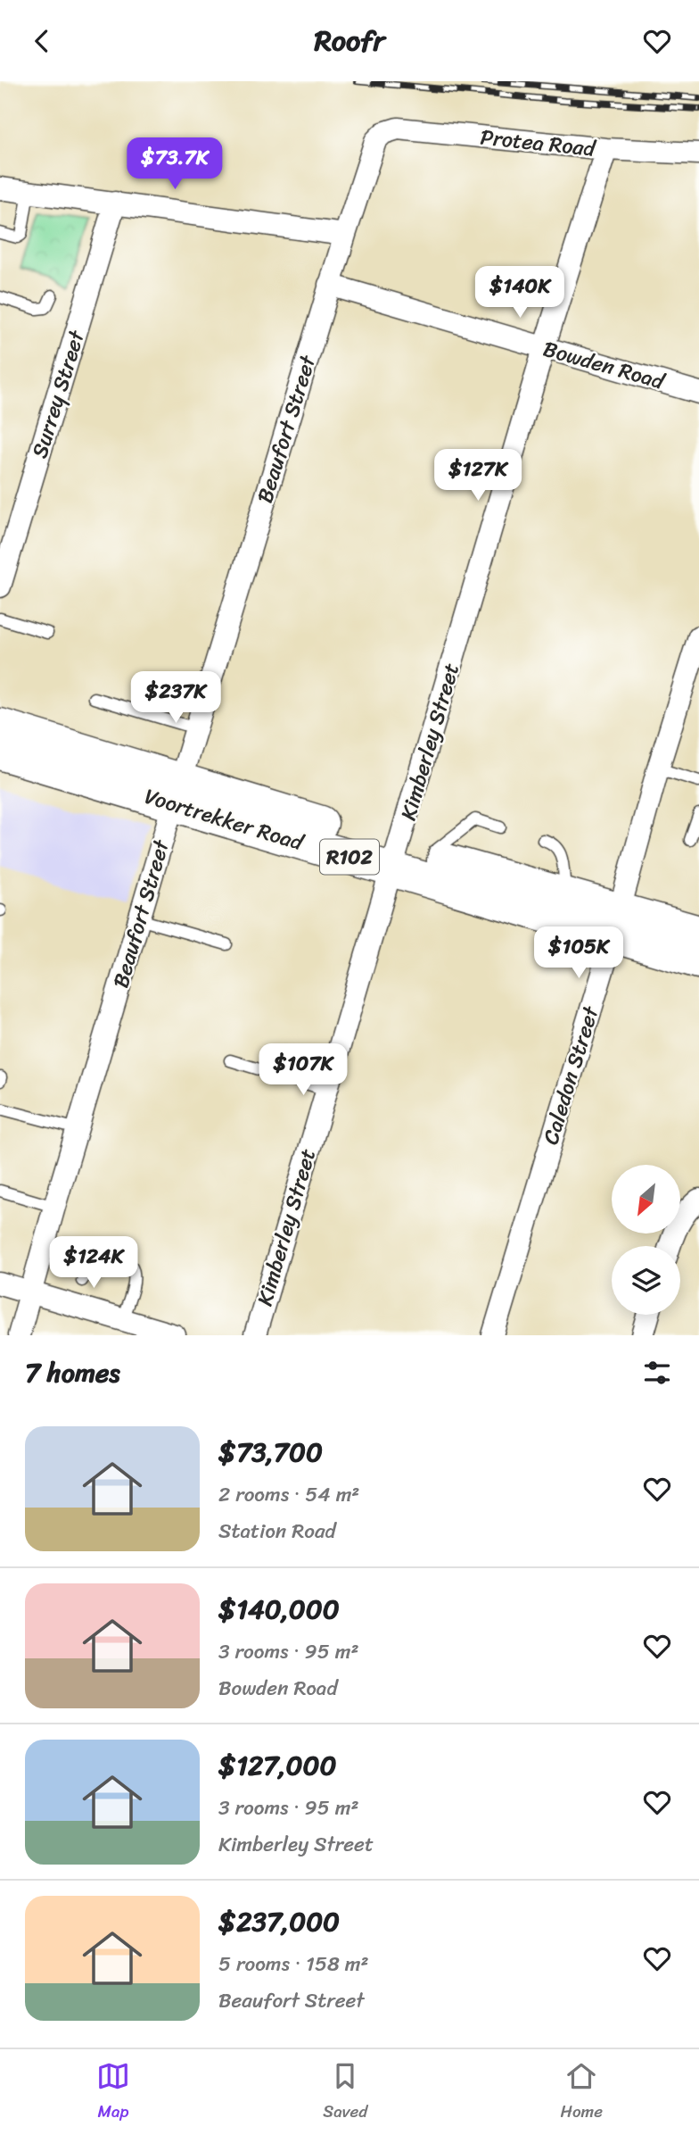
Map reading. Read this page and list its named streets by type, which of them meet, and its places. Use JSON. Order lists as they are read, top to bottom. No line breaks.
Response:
{"streets":{"main road":["Voortrekker Road","R102"],"street":["Protea Road","Bowden Road","Surrey Street","Beaufort Street","Kimberley Street","Caledon Street"]},"crossings":[["Protea Road","Beaufort Street"],["Protea Road","Kimberley Street"],["Bowden Road","Beaufort Street"],["Bowden Road","Kimberley Street"],["Beaufort Street","Voortrekker Road"],["Kimberley Street","Voortrekker Road"],["Voortrekker Road","Caledon Street"]],"north":"bottom left","page":{"header":"Roofr","price":["$73.7K","$140K","$127K","$237K","$105K","$107K","$124K"],"heading":"7 homes","list":[{"name":"$73,700","note":"2 rooms · 54 m² · Station Road"},{"name":"$140,000","note":"3 rooms · 95 m² · Bowden Road"},{"name":"$127,000","note":"3 rooms · 95 m² · Kimberley Street"},{"name":"$237,000","note":"5 rooms · 158 m² · Beaufort Street"}],"tabs":["Map","Saved","Home"]}}
